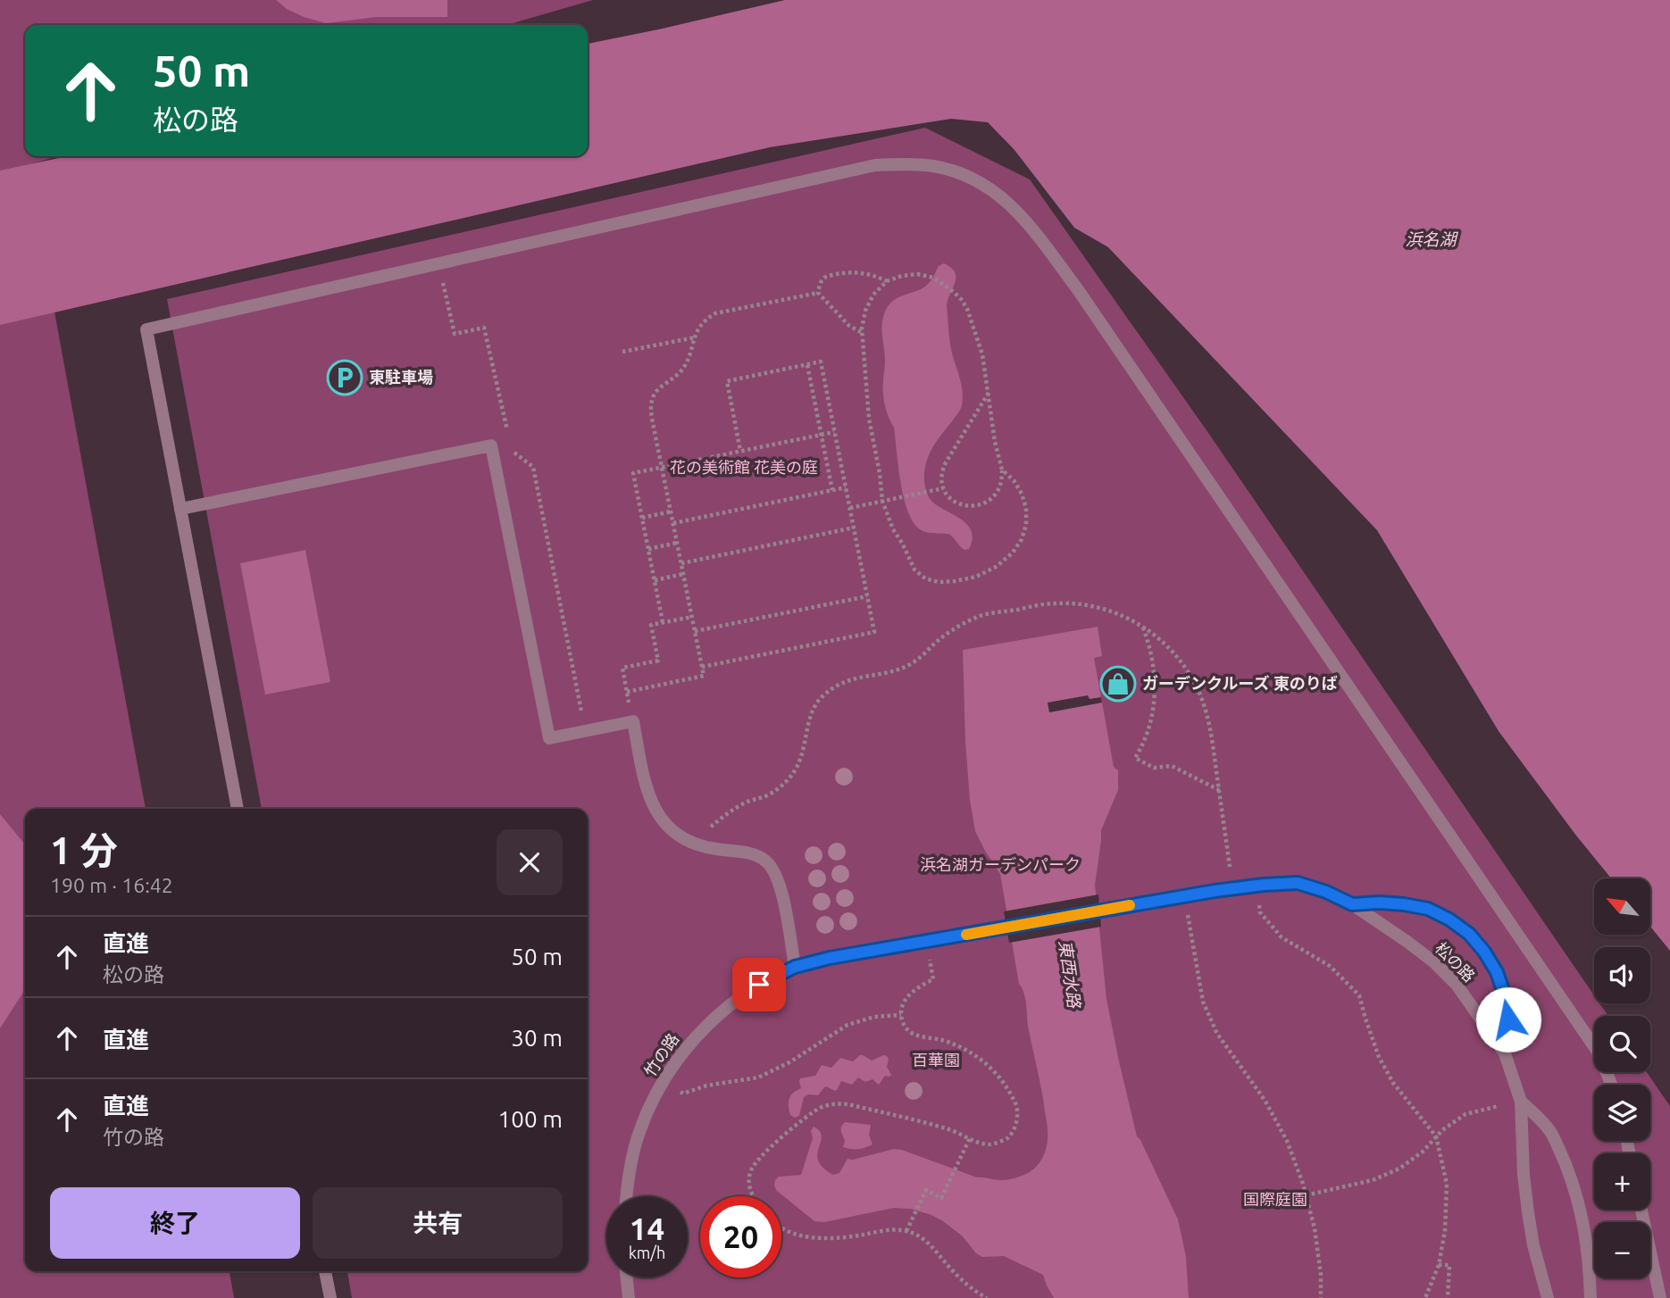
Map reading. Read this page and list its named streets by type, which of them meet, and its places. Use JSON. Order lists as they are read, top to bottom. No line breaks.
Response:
{"streets":{"lane":["松の路","竹の路"]},"crossings":[["松の路","竹の路"]],"water":["浜名湖","東西水路"],"parks":["花の美術館 花美の庭","浜名湖ガーデンパーク","百華園","国際庭園"],"places":{"parking":["東駐車場"],"shop":["ガーデンクルーズ 東のりば"]},"north":"top left","page":{"turn":["50 m","松の路"],"heading":["1 分","190 m · 16:42"],"map_buttons":["+","−"],"list":[{"name":"直進","note":"松の路","value":"50 m"},{"name":"直進","value":"30 m"},{"name":"直進","note":"竹の路","value":"100 m"}],"buttons":["終了","共有"],"speed":"14 km/h","limit":"20"}}
